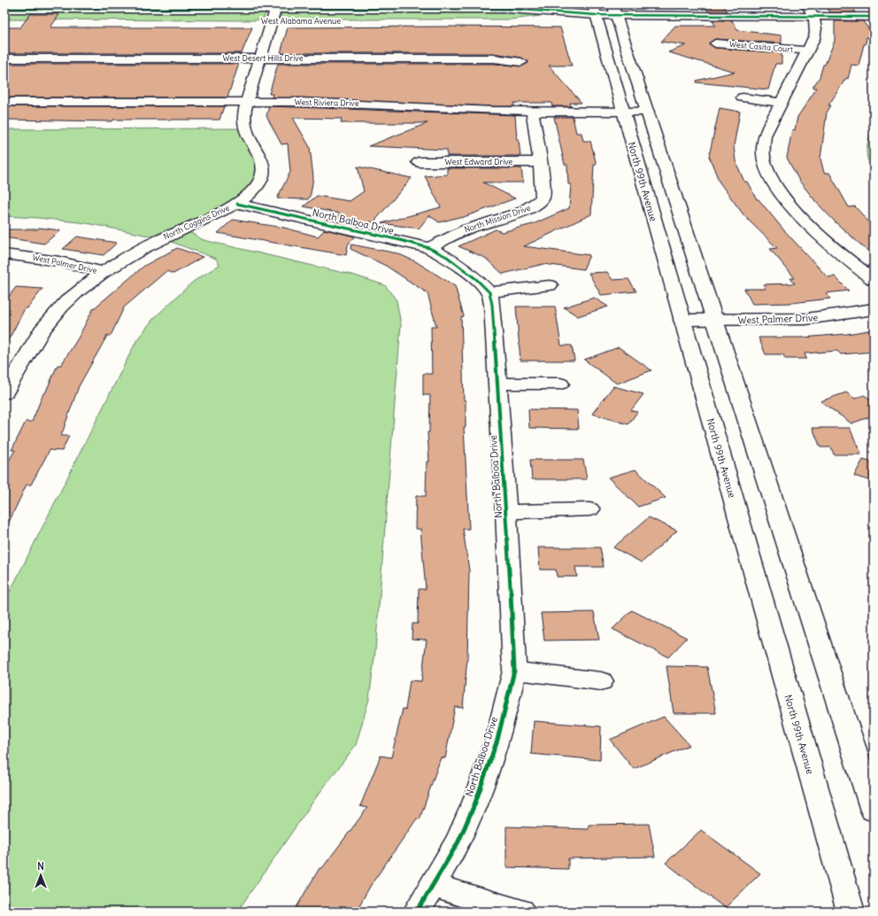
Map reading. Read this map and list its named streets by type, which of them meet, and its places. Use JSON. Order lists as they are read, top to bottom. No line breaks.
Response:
{"streets":{"street":["West Alabama Avenue","West Casita Court","West Desert Hills Drive","West Riviera Drive","West Edward Drive","North 99th Avenue","North Mission Drive","North Balboa Drive","North Coggins Drive","West Palmer Drive"]},"crossings":[["West Alabama Avenue","North 99th Avenue"],["West Alabama Avenue","North Coggins Drive"],["West Desert Hills Drive","North Coggins Drive"],["West Riviera Drive","North 99th Avenue"],["West Riviera Drive","North Mission Drive"],["West Riviera Drive","North Coggins Drive"],["West Edward Drive","North Mission Drive"],["North 99th Avenue","West Palmer Drive"],["North Mission Drive","North Balboa Drive"],["North Balboa Drive","North Coggins Drive"],["North Coggins Drive","West Palmer Drive"]],"north":"top"}
